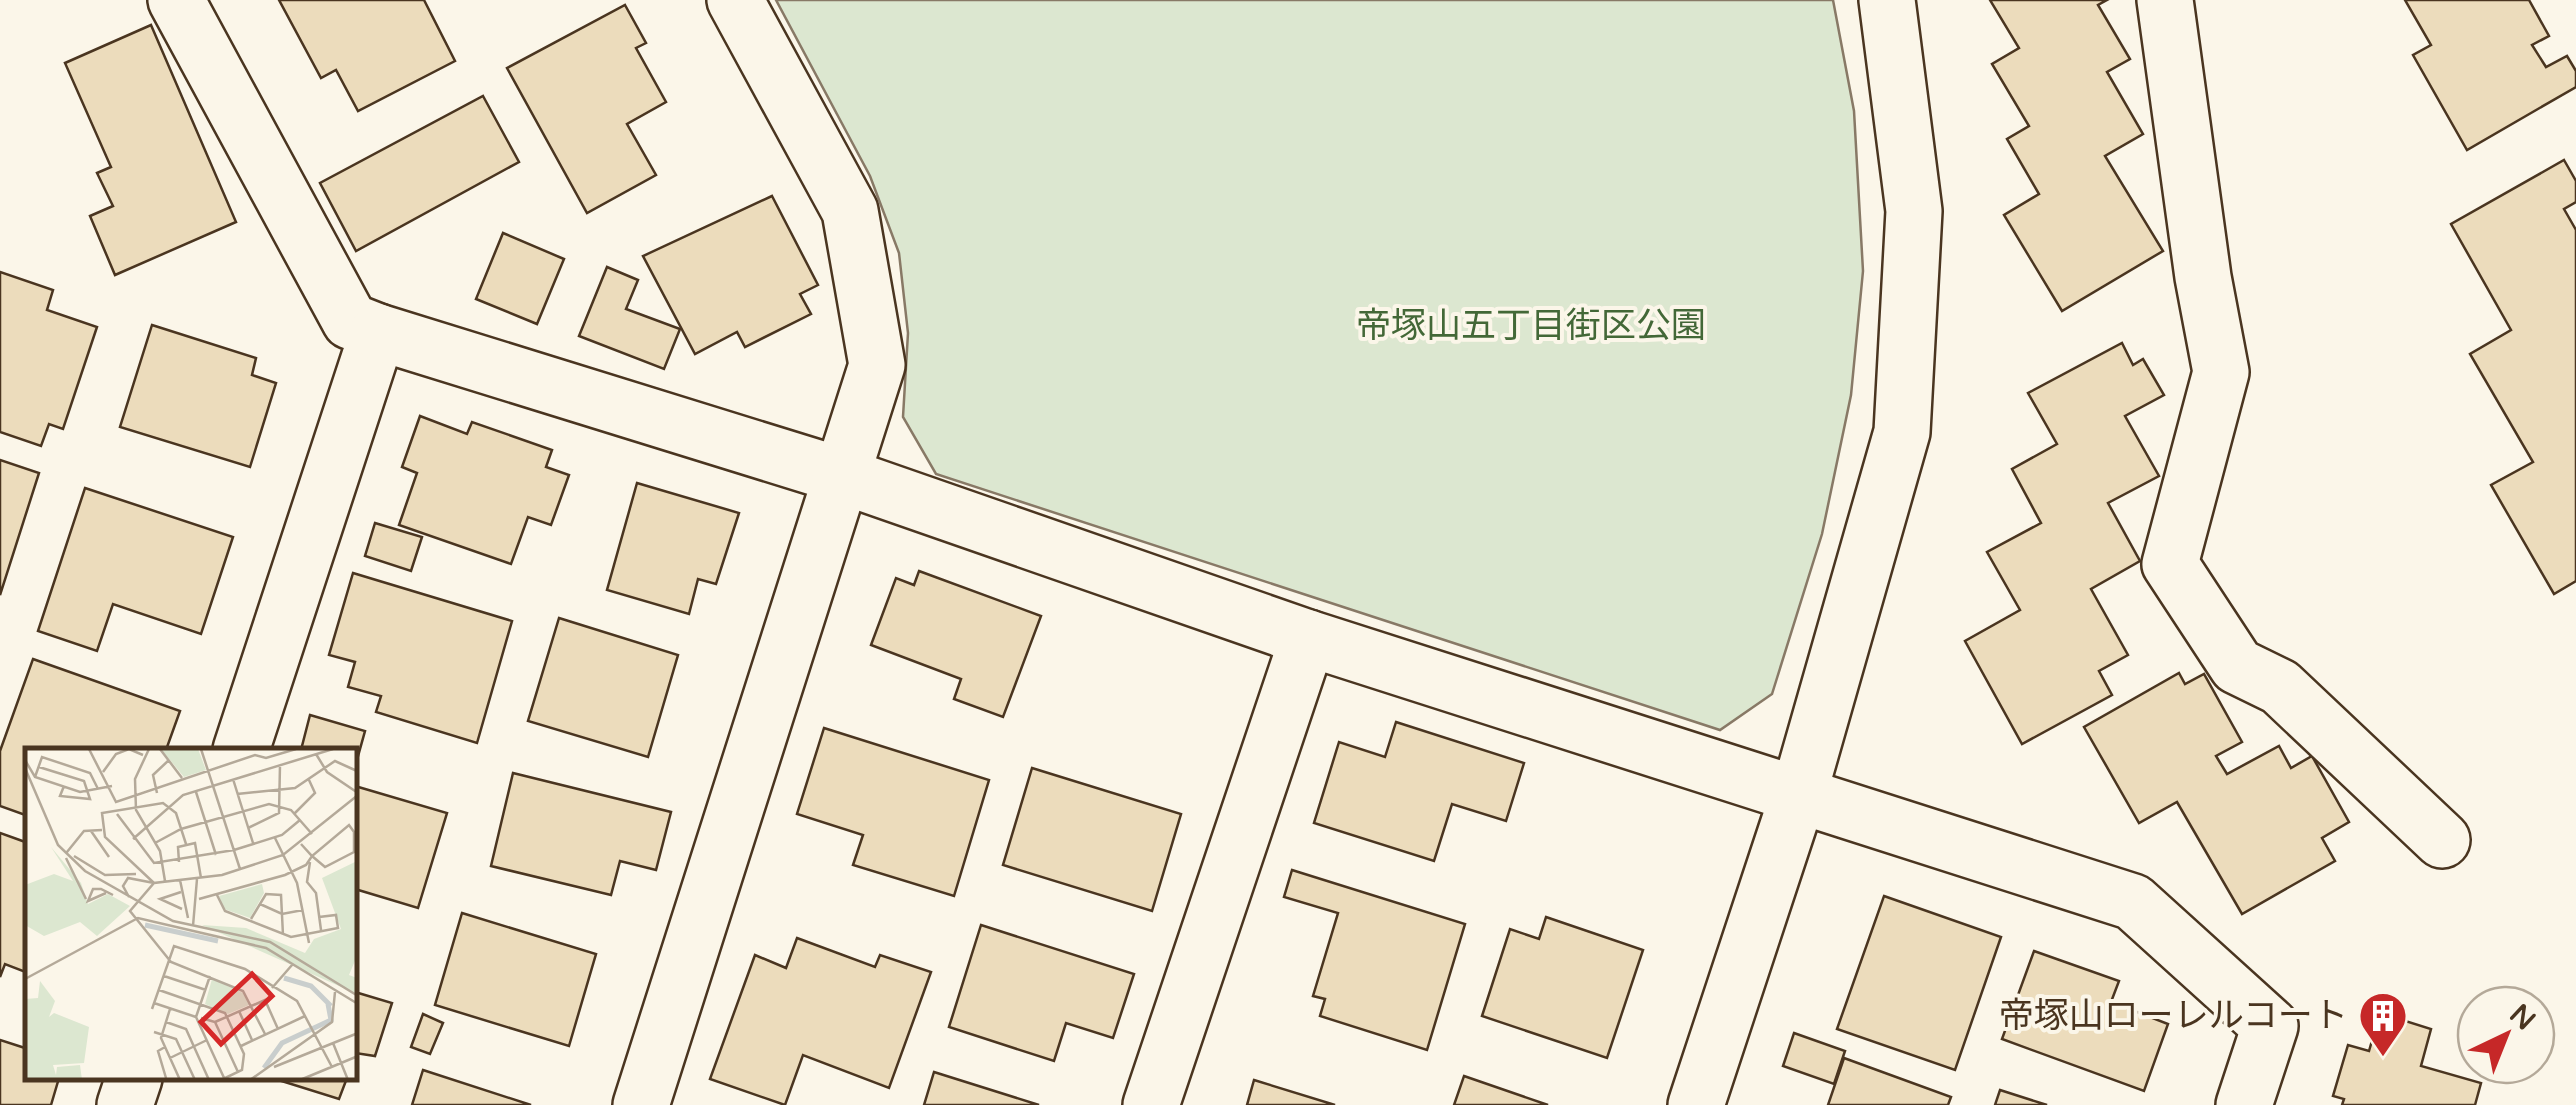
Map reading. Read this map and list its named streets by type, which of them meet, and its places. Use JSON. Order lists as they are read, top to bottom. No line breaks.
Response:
{"parks":["帝塚山五丁目街区公園"],"places":{"building":["帝塚山ローレルコート"]},"north":"top right"}
